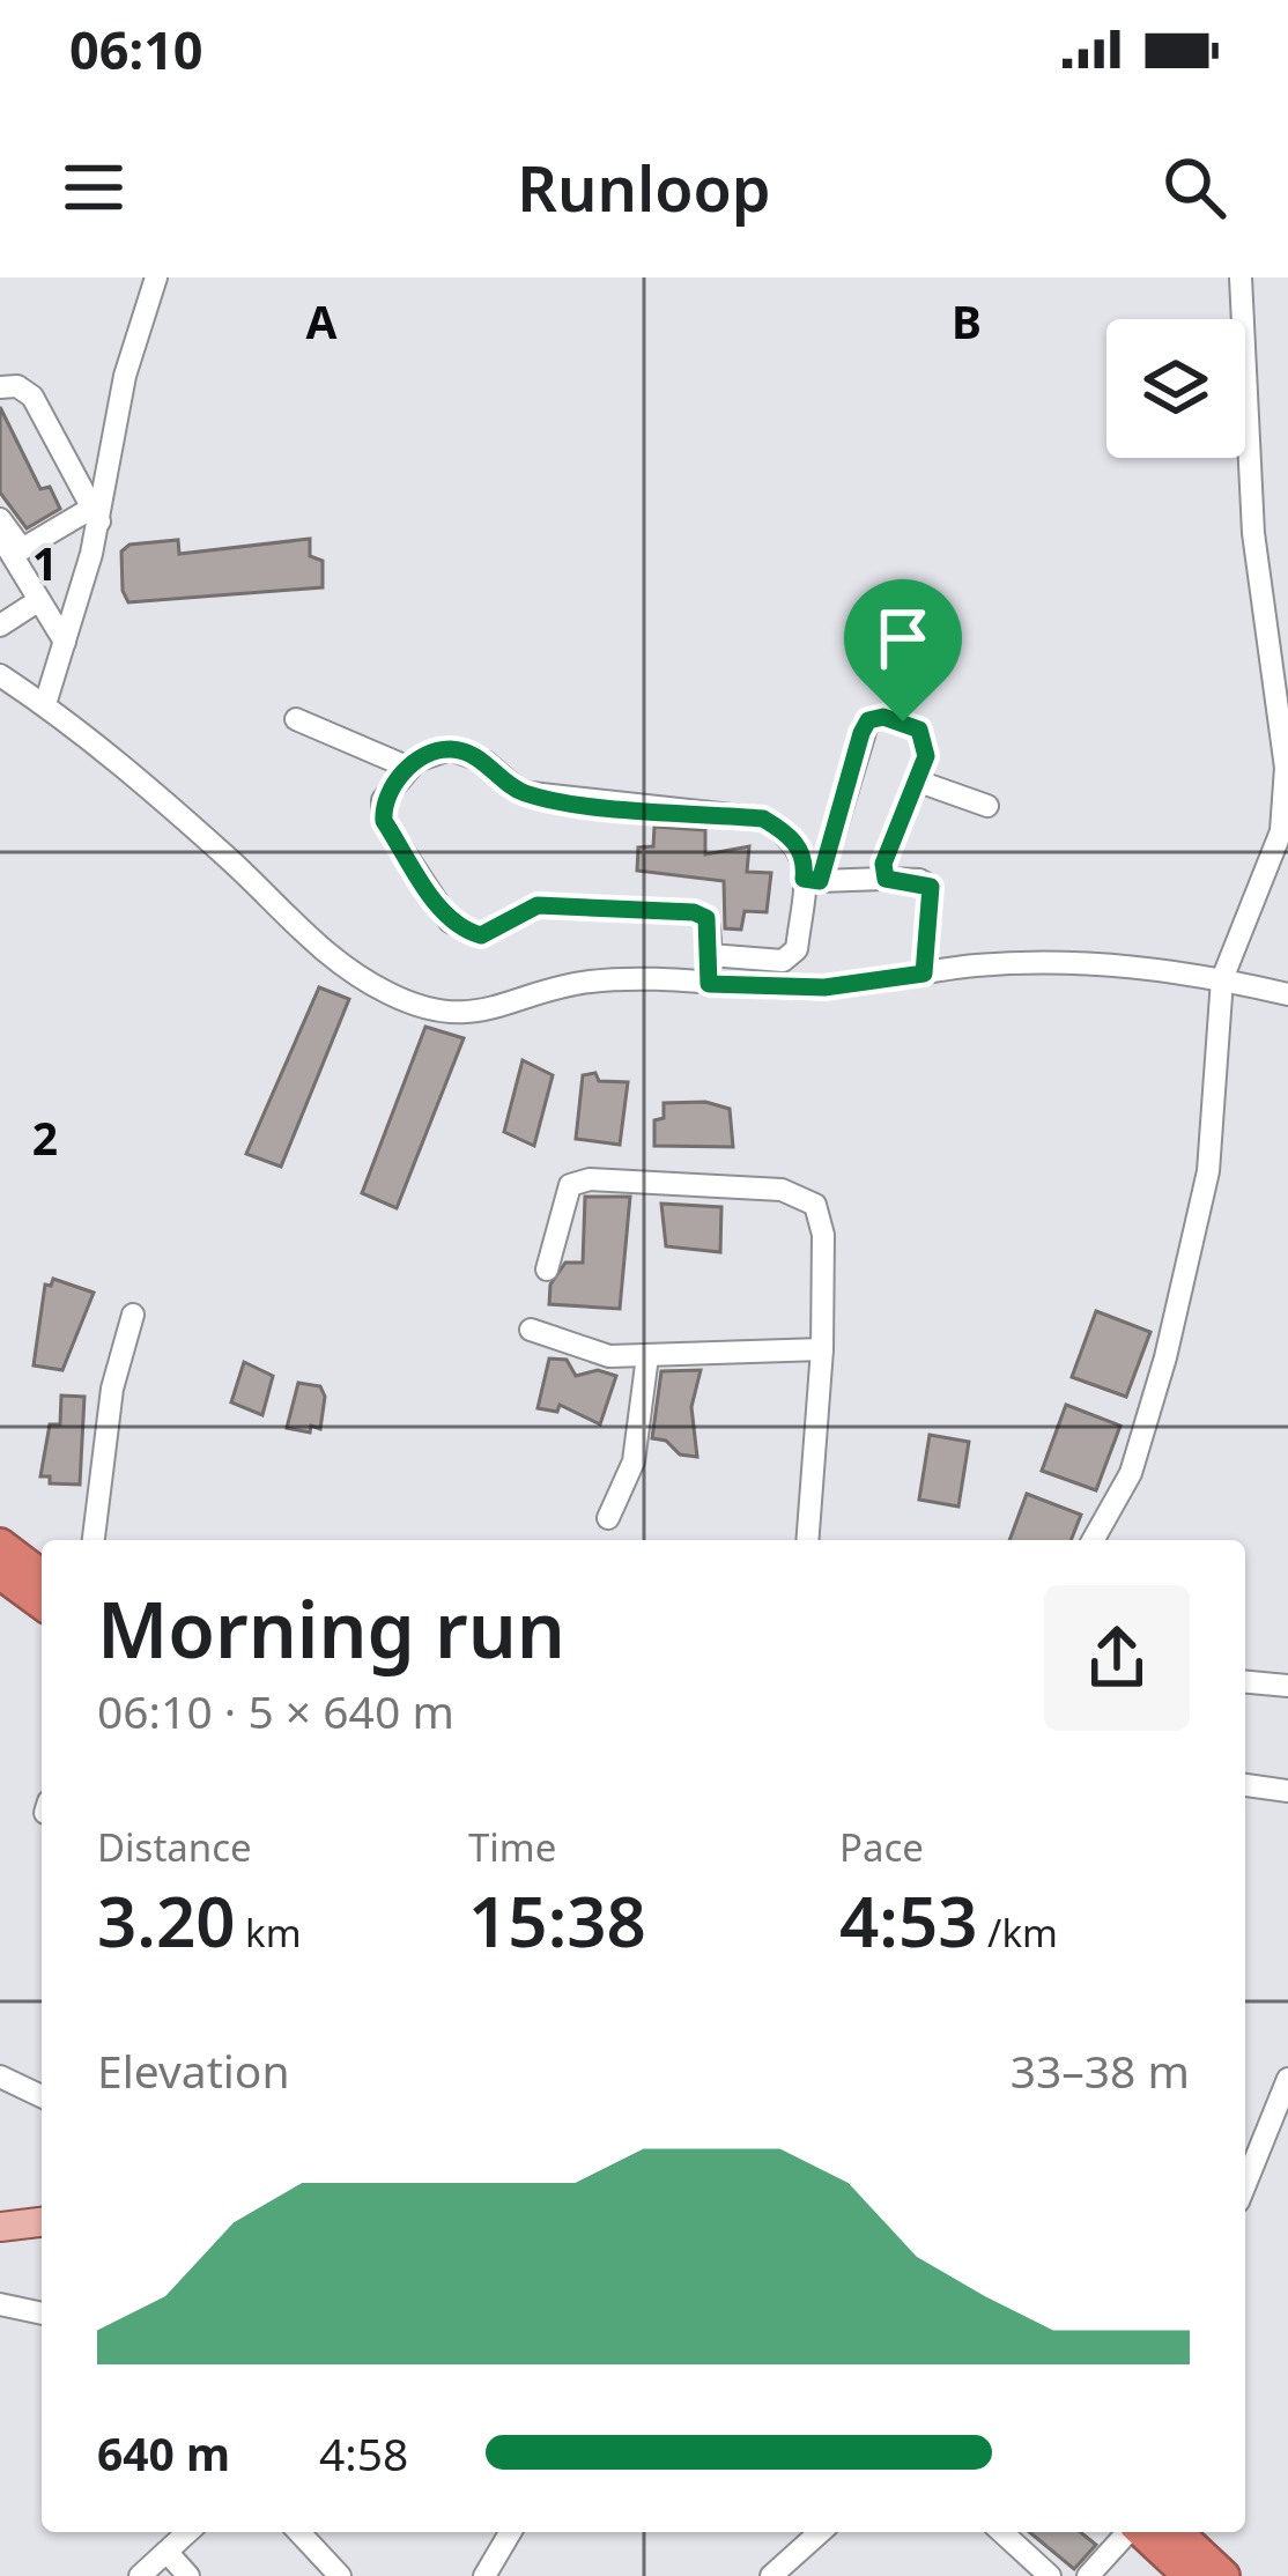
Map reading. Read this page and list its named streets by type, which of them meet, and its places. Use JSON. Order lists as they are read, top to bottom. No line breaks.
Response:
{"page":{"status":"06:10","header":"Runloop","heading":["Morning run","06:10 · 5 × 640 m"],"stats":[["Distance","3.20 km"],["Time","15:38"],["Pace","4:53 /km"]],"chart":["Elevation","33–38 m"],"list":[{"name":"640 m","note":"4:58"}]},"grid":{"columns":["A","B"],"rows":["1","2"]}}
